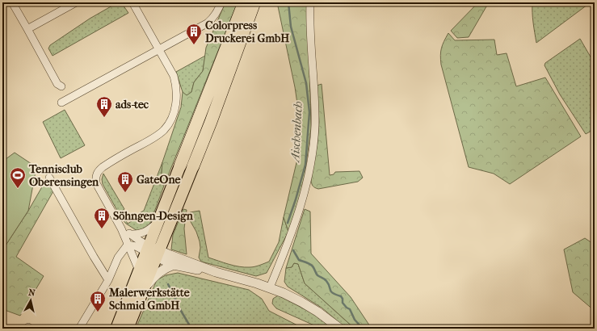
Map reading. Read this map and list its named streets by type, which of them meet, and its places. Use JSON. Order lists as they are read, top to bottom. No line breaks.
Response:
{"water":["Aischenbach"],"places":{"building":["Colorpress Druckerei GmbH","ads-tec","GateOne","Söhngen-Design","Malerwerkstätte Schmid GmbH"],"sports":["Tennisclub Oberensingen"]},"north":"top"}
